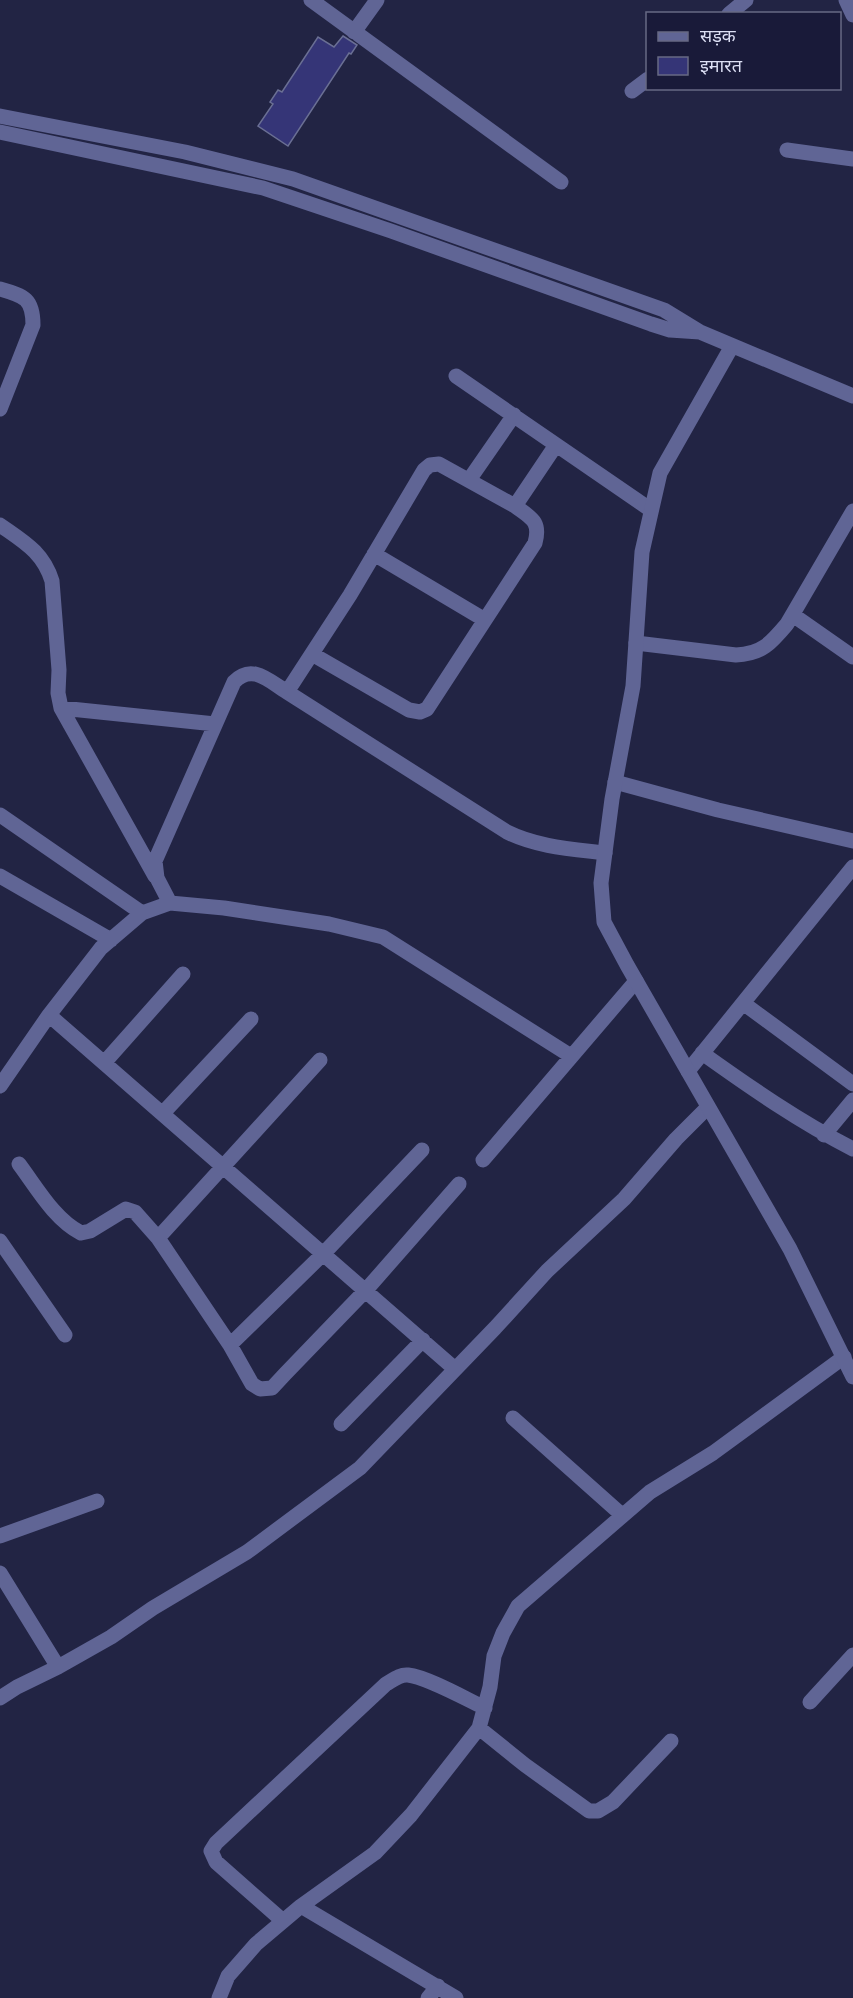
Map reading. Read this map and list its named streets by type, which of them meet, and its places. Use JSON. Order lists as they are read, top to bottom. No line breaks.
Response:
{"legend":["सड़क","इमारत"]}
